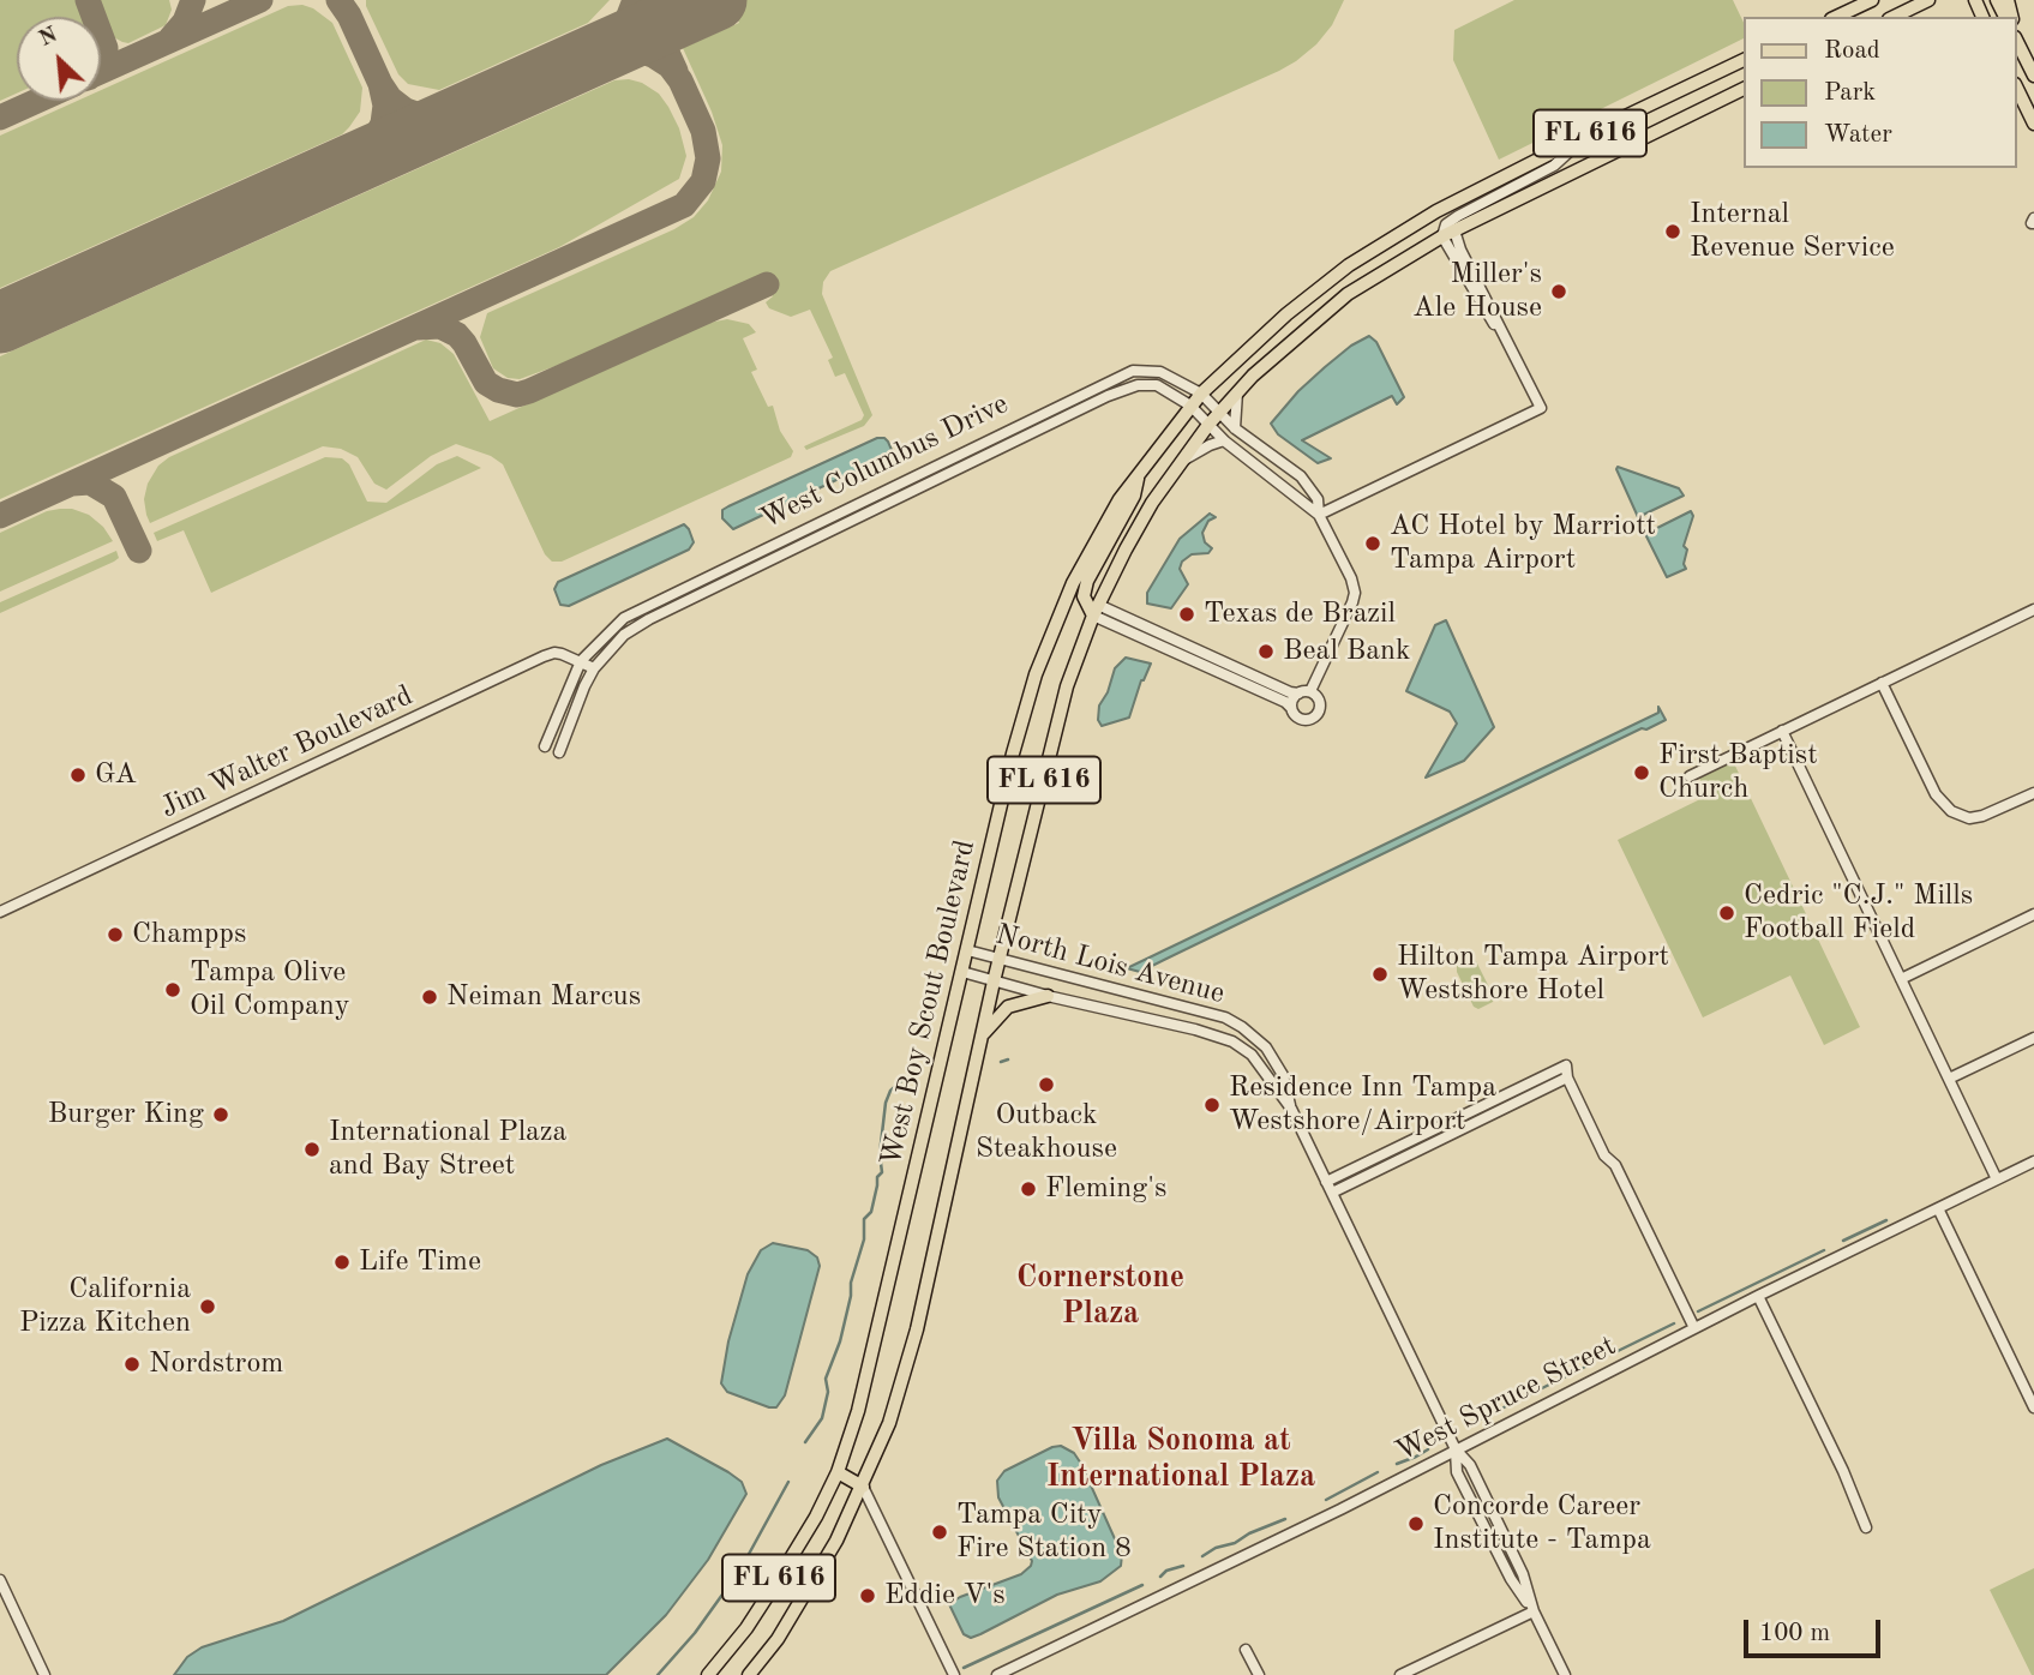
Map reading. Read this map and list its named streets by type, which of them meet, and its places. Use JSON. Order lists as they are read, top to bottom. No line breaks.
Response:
{"streets":{"main road":["FL 616","West Boy Scout Boulevard"],"street":["West Columbus Drive","Jim Walter Boulevard","North Lois Avenue","West Spruce Street"]},"crossings":[["FL 616","West Boy Scout Boulevard"],["West Columbus Drive","Jim Walter Boulevard"],["West Columbus Drive","West Boy Scout Boulevard"],["North Lois Avenue","West Boy Scout Boulevard"],["North Lois Avenue","West Spruce Street"]],"districts":["Cornerstone Plaza","Villa Sonoma at International Plaza"],"places":["Internal Revenue Service","Miller's Ale House","AC Hotel by Marriott Tampa Airport","Texas de Brazil","Beal Bank","First Baptist Church","GA","Cedric \"C.J.\" Mills Football Field","Champps","Hilton Tampa Airport Westshore Hotel","Tampa Olive Oil Company","Neiman Marcus","Outback Steakhouse","Residence Inn Tampa Westshore/Airport","Burger King","International Plaza and Bay Street","Fleming's","Life Time","California Pizza Kitchen","Nordstrom","Concorde Career Institute - Tampa","Tampa City Fire Station 8","Eddie V's"],"legend":["Road","Park","Water"],"scale_bar":"100 m","north":"top left"}
